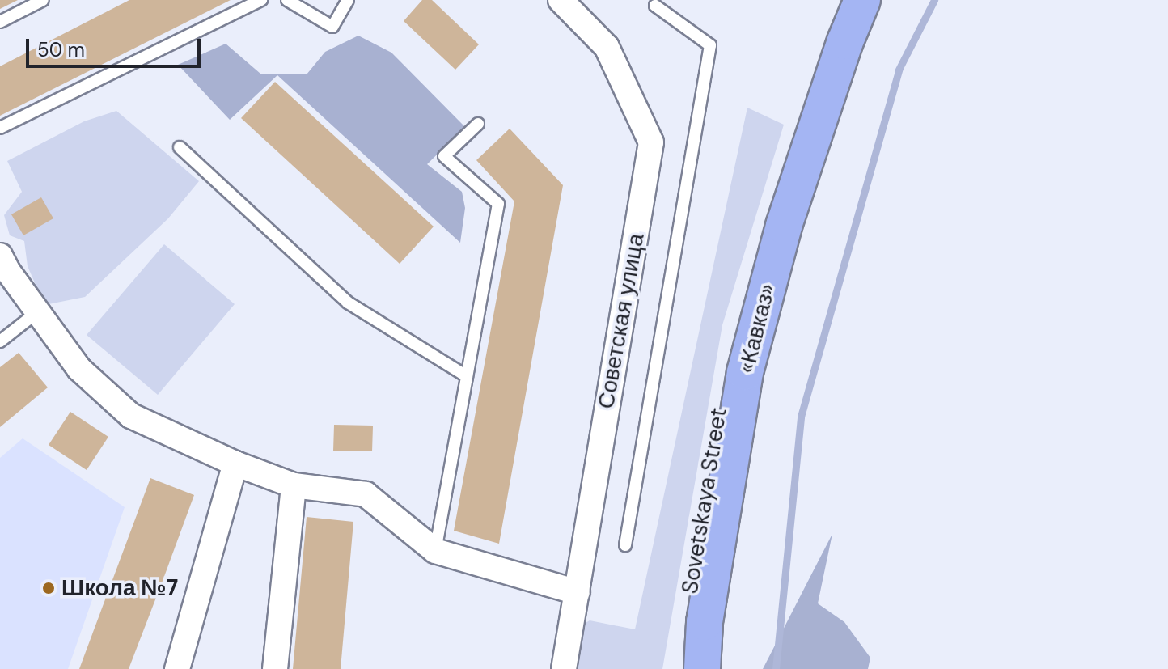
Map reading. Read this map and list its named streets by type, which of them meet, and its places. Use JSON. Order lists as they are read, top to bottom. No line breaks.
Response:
{"streets":{"highway":["«Кавказ»","Sovetskaya Street"],"street":["Советская улица"]},"places":["Школа №7"],"scale_bar":"50 m"}
